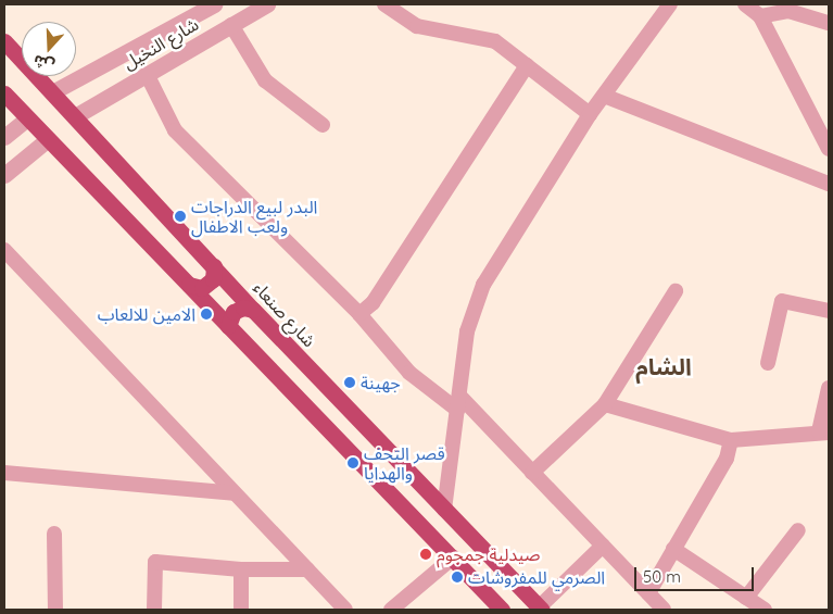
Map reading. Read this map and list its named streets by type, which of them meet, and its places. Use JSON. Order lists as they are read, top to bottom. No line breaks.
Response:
{"streets":{"highway":["شارع صنعاء"],"street":["شارع النخيل"]},"crossings":[["شارع النخيل","شارع صنعاء"]],"districts":["الشام"],"places":["البدر لبيع الدراجات ولعب الاطفال","الامين للالعاب","جهينة","قصر التحف والهدايا","صيدلية جمجوم","الصرمي للمفروشات"],"scale_bar":"50 m","north":"bottom"}
